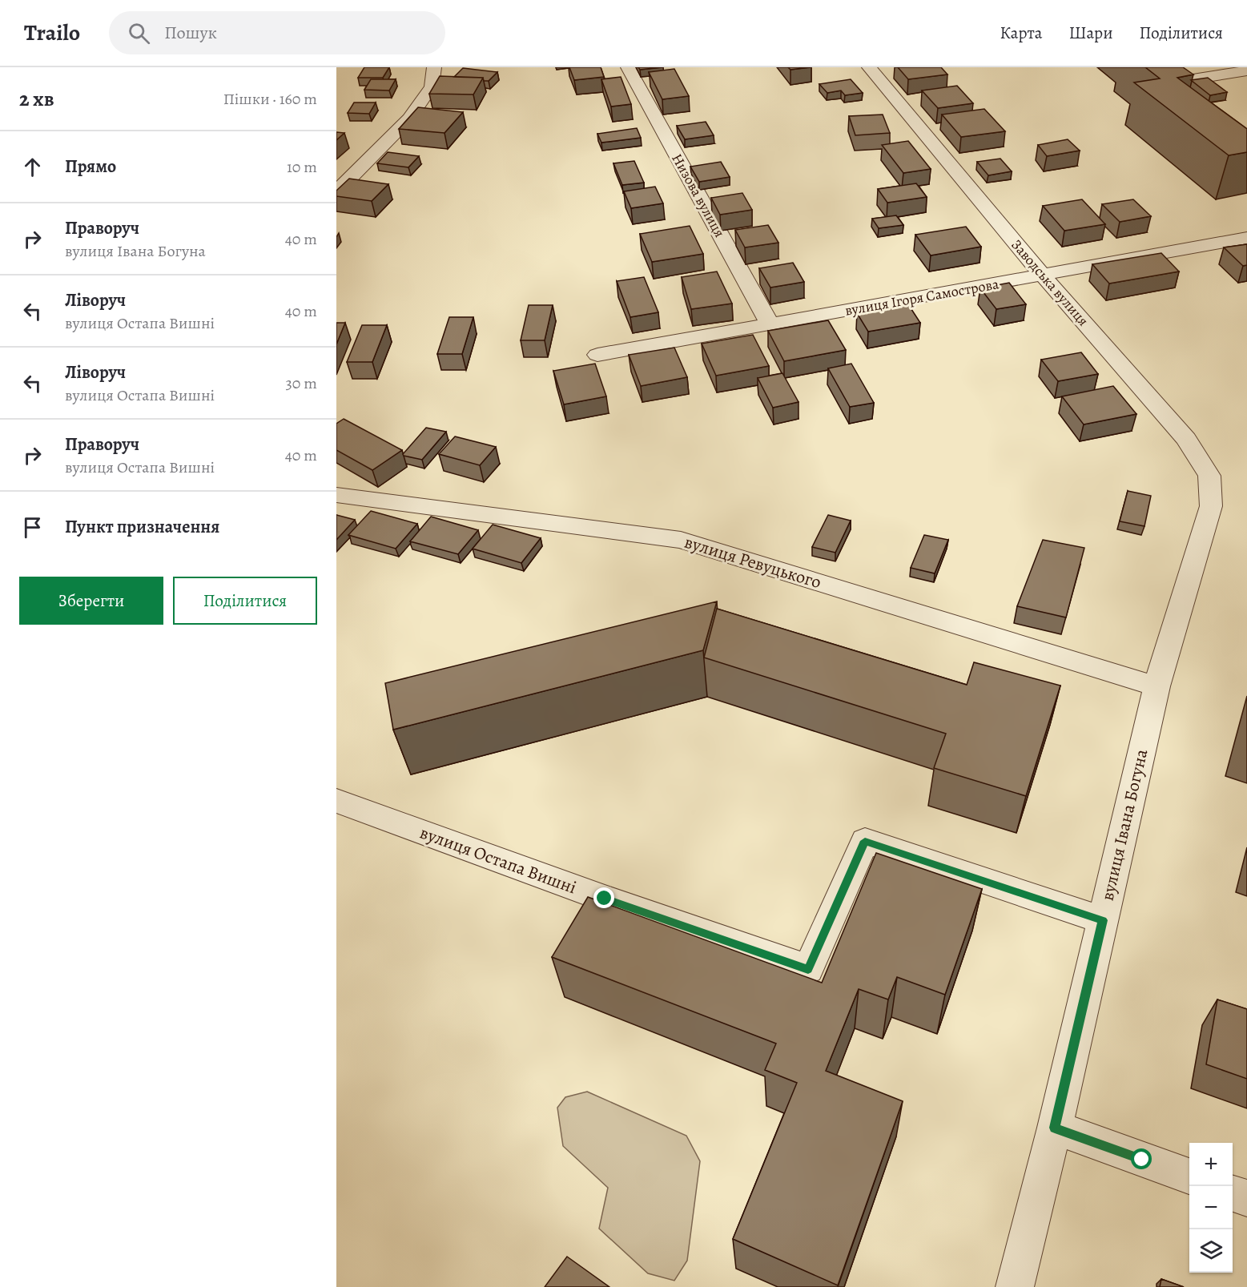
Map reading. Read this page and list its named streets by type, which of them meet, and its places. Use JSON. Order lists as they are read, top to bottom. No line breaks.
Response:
{"streets":{"street":["Низова вулиця","Заводська вулиця","вулиця Ігоря Самострова","вулиця Ревуцького","вулиця Івана Богуна","вулиця Остапа Вишні"]},"crossings":[["Низова вулиця","вулиця Ігоря Самострова"],["Заводська вулиця","вулиця Ігоря Самострова"],["Заводська вулиця","вулиця Івана Богуна"],["вулиця Ревуцького","вулиця Івана Богуна"],["вулиця Івана Богуна","вулиця Остапа Вишні"]],"page":{"header":"Trailo","search":"Пошук","nav":["Карта","Шари","Поділитися"],"heading":["2 хв","Пішки · 160 m"],"list":[["Прямо","10 m"],["Праворуч","вулиця Івана Богуна","40 m"],["Ліворуч","вулиця Остапа Вишні","40 m"],["Ліворуч","вулиця Остапа Вишні","30 m"],["Праворуч","вулиця Остапа Вишні","40 m"],"Пункт призначення"],"buttons":["Зберегти","Поділитися"],"map_buttons":["+","−"]}}
